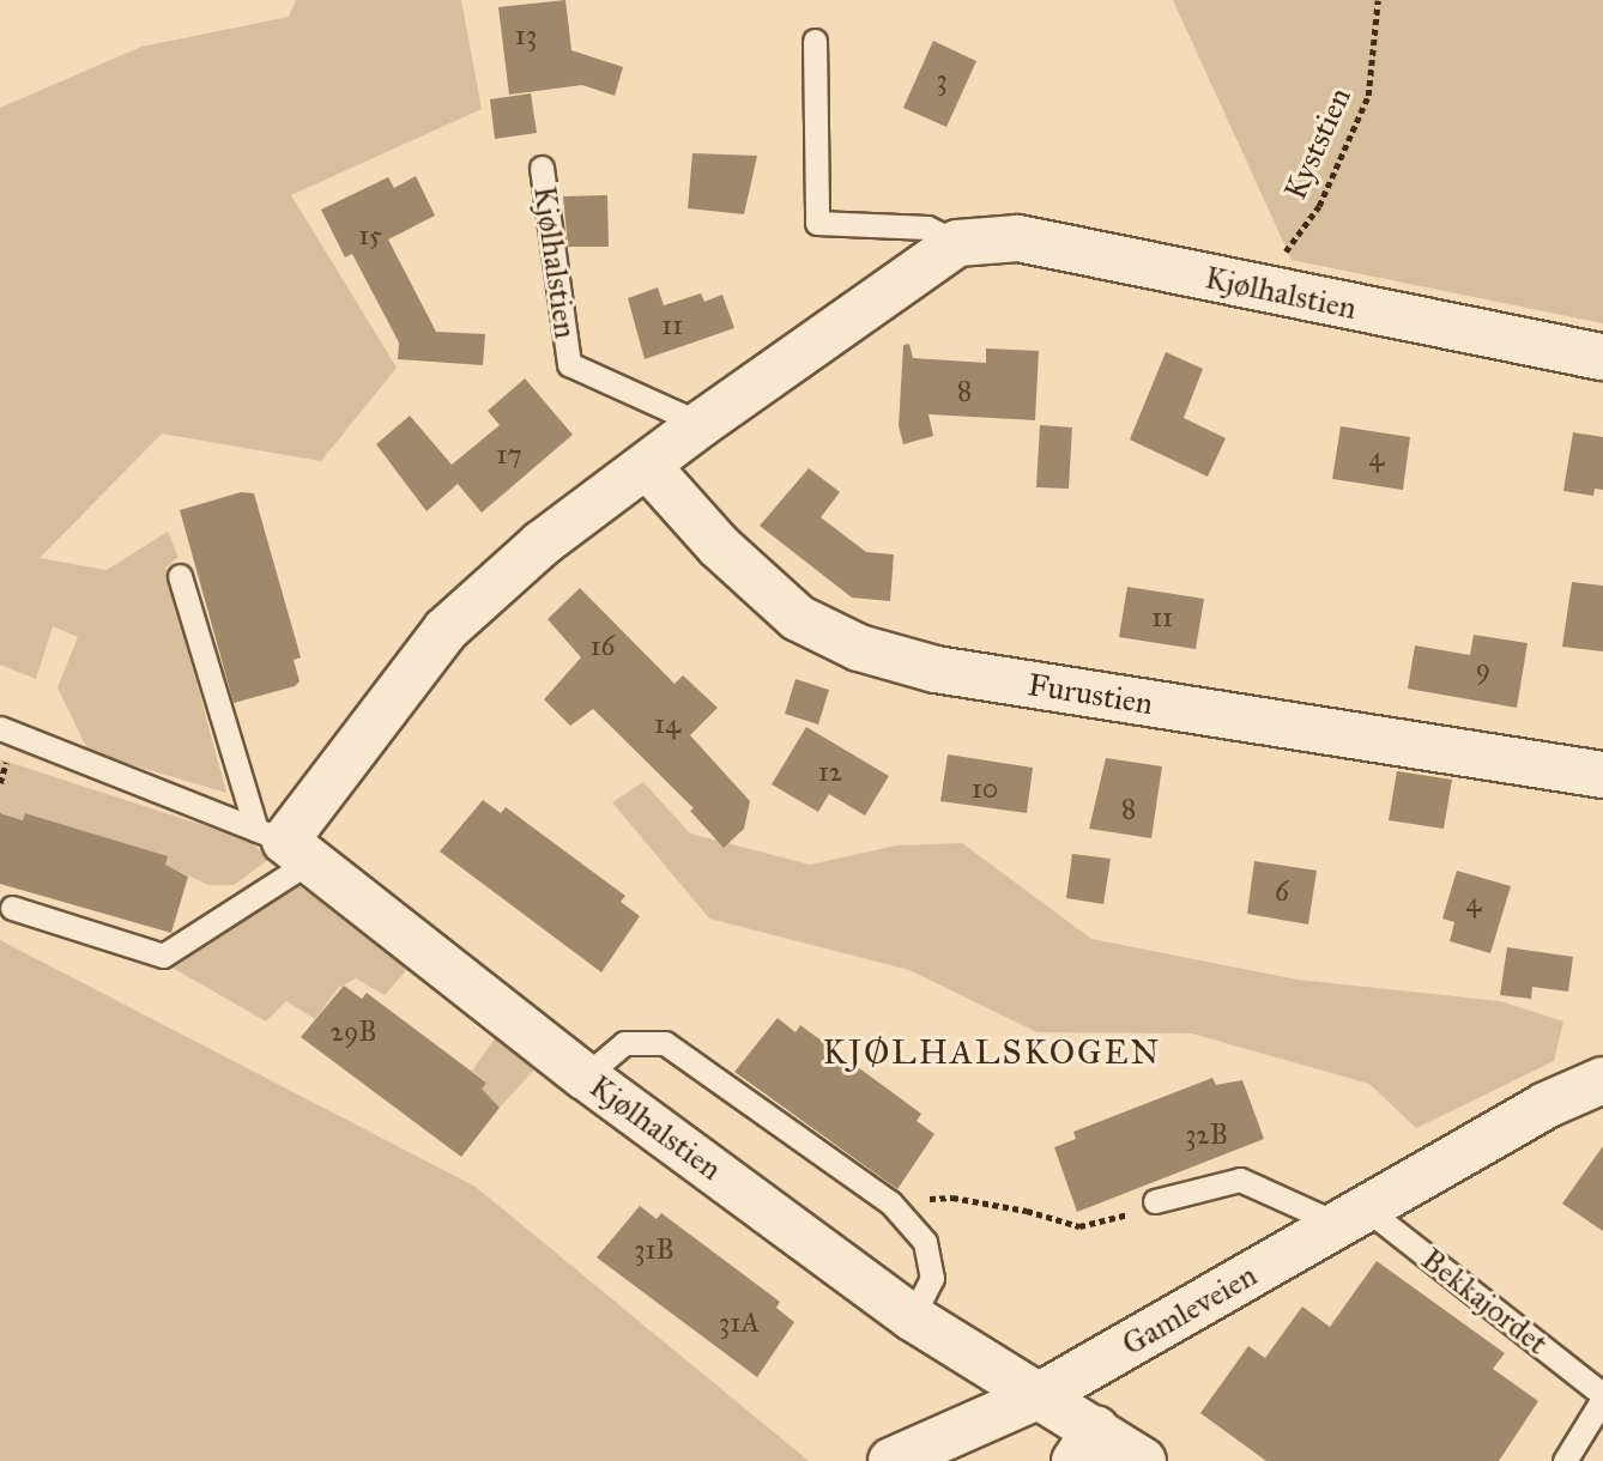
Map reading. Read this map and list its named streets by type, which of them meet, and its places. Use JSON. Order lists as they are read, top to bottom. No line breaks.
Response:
{"streets":{"street":["Kjølhalstien","Furustien","Gamleveien"],"lane":["Bekkajordet"],"path":["Kyststien"]},"crossings":[["Kyststien","Kjølhalstien"],["Kjølhalstien","Gamleveien"],["Bekkajordet","Gamleveien"]],"districts":["KJØLHALSKOGEN"],"house_numbers":["13","3","15","11","8","17","4","11","16","9","14","12","10","8","6","4","29B","32B","31B","31A"]}
